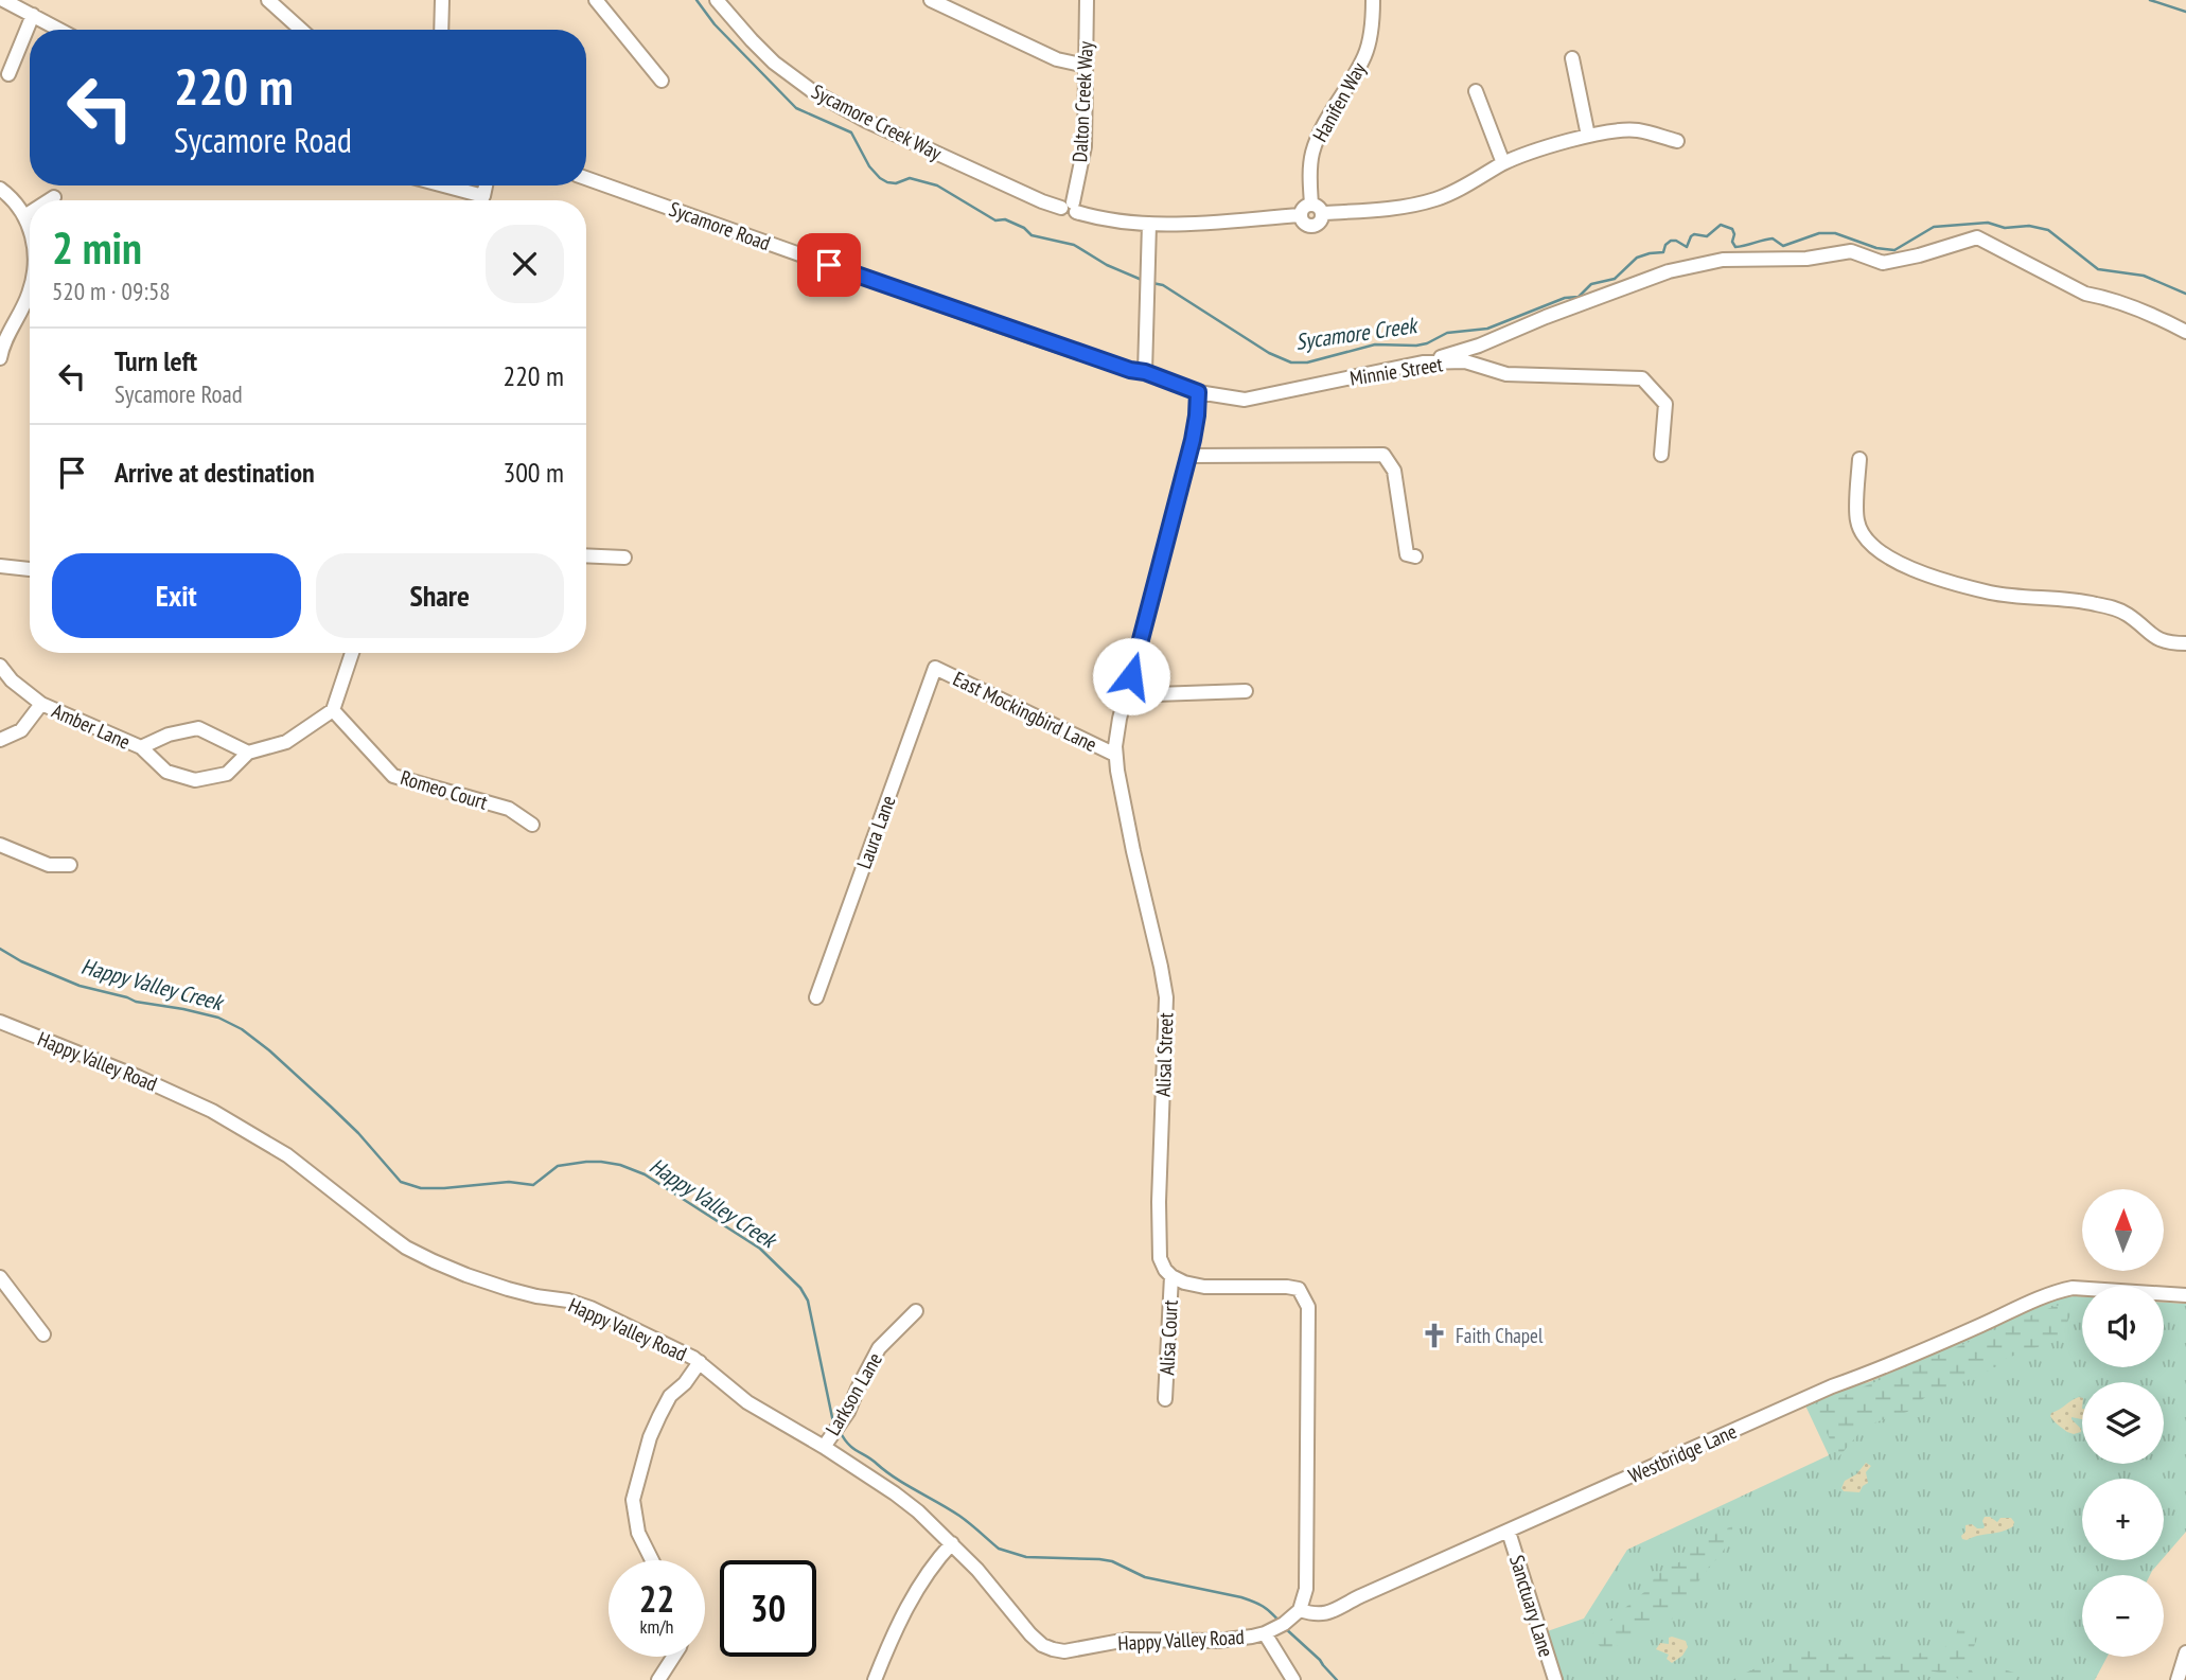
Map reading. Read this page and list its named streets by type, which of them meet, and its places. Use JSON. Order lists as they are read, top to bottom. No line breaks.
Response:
{"streets":{"street":["Dalton Creek Way","Hanifen Way","Sycamore Creek Way","Sycamore Road","Minnie Street","East Mockingbird Lane","Amber Lane","Romeo Court","Laura Lane","Alisal Street","Happy Valley Road","Alisa Court","Larkson Lane","Westbridge Lane","Sanctuary Lane"]},"crossings":[["Dalton Creek Way","Sycamore Creek Way"],["Hanifen Way","Sycamore Creek Way"],["Sycamore Road","Minnie Street"],["Sycamore Road","Alisal Street"],["Minnie Street","Alisal Street"],["East Mockingbird Lane","Laura Lane"],["East Mockingbird Lane","Alisal Street"],["Amber Lane","Romeo Court"],["Alisal Street","Alisa Court"],["Happy Valley Road","Larkson Lane"],["Westbridge Lane","Sanctuary Lane"]],"water":["Sycamore Creek","Happy Valley Creek"],"places":{"church":["Faith Chapel"]},"north":"top","page":{"turn":["220 m","Sycamore Road"],"heading":["2 min","520 m · 09:58"],"list":[{"name":"Turn left","note":"Sycamore Road","value":"220 m"},{"name":"Arrive at destination","value":"300 m"}],"buttons":["Exit","Share"],"map_buttons":["+","−"],"speed":"22 km/h","limit":"30"}}
